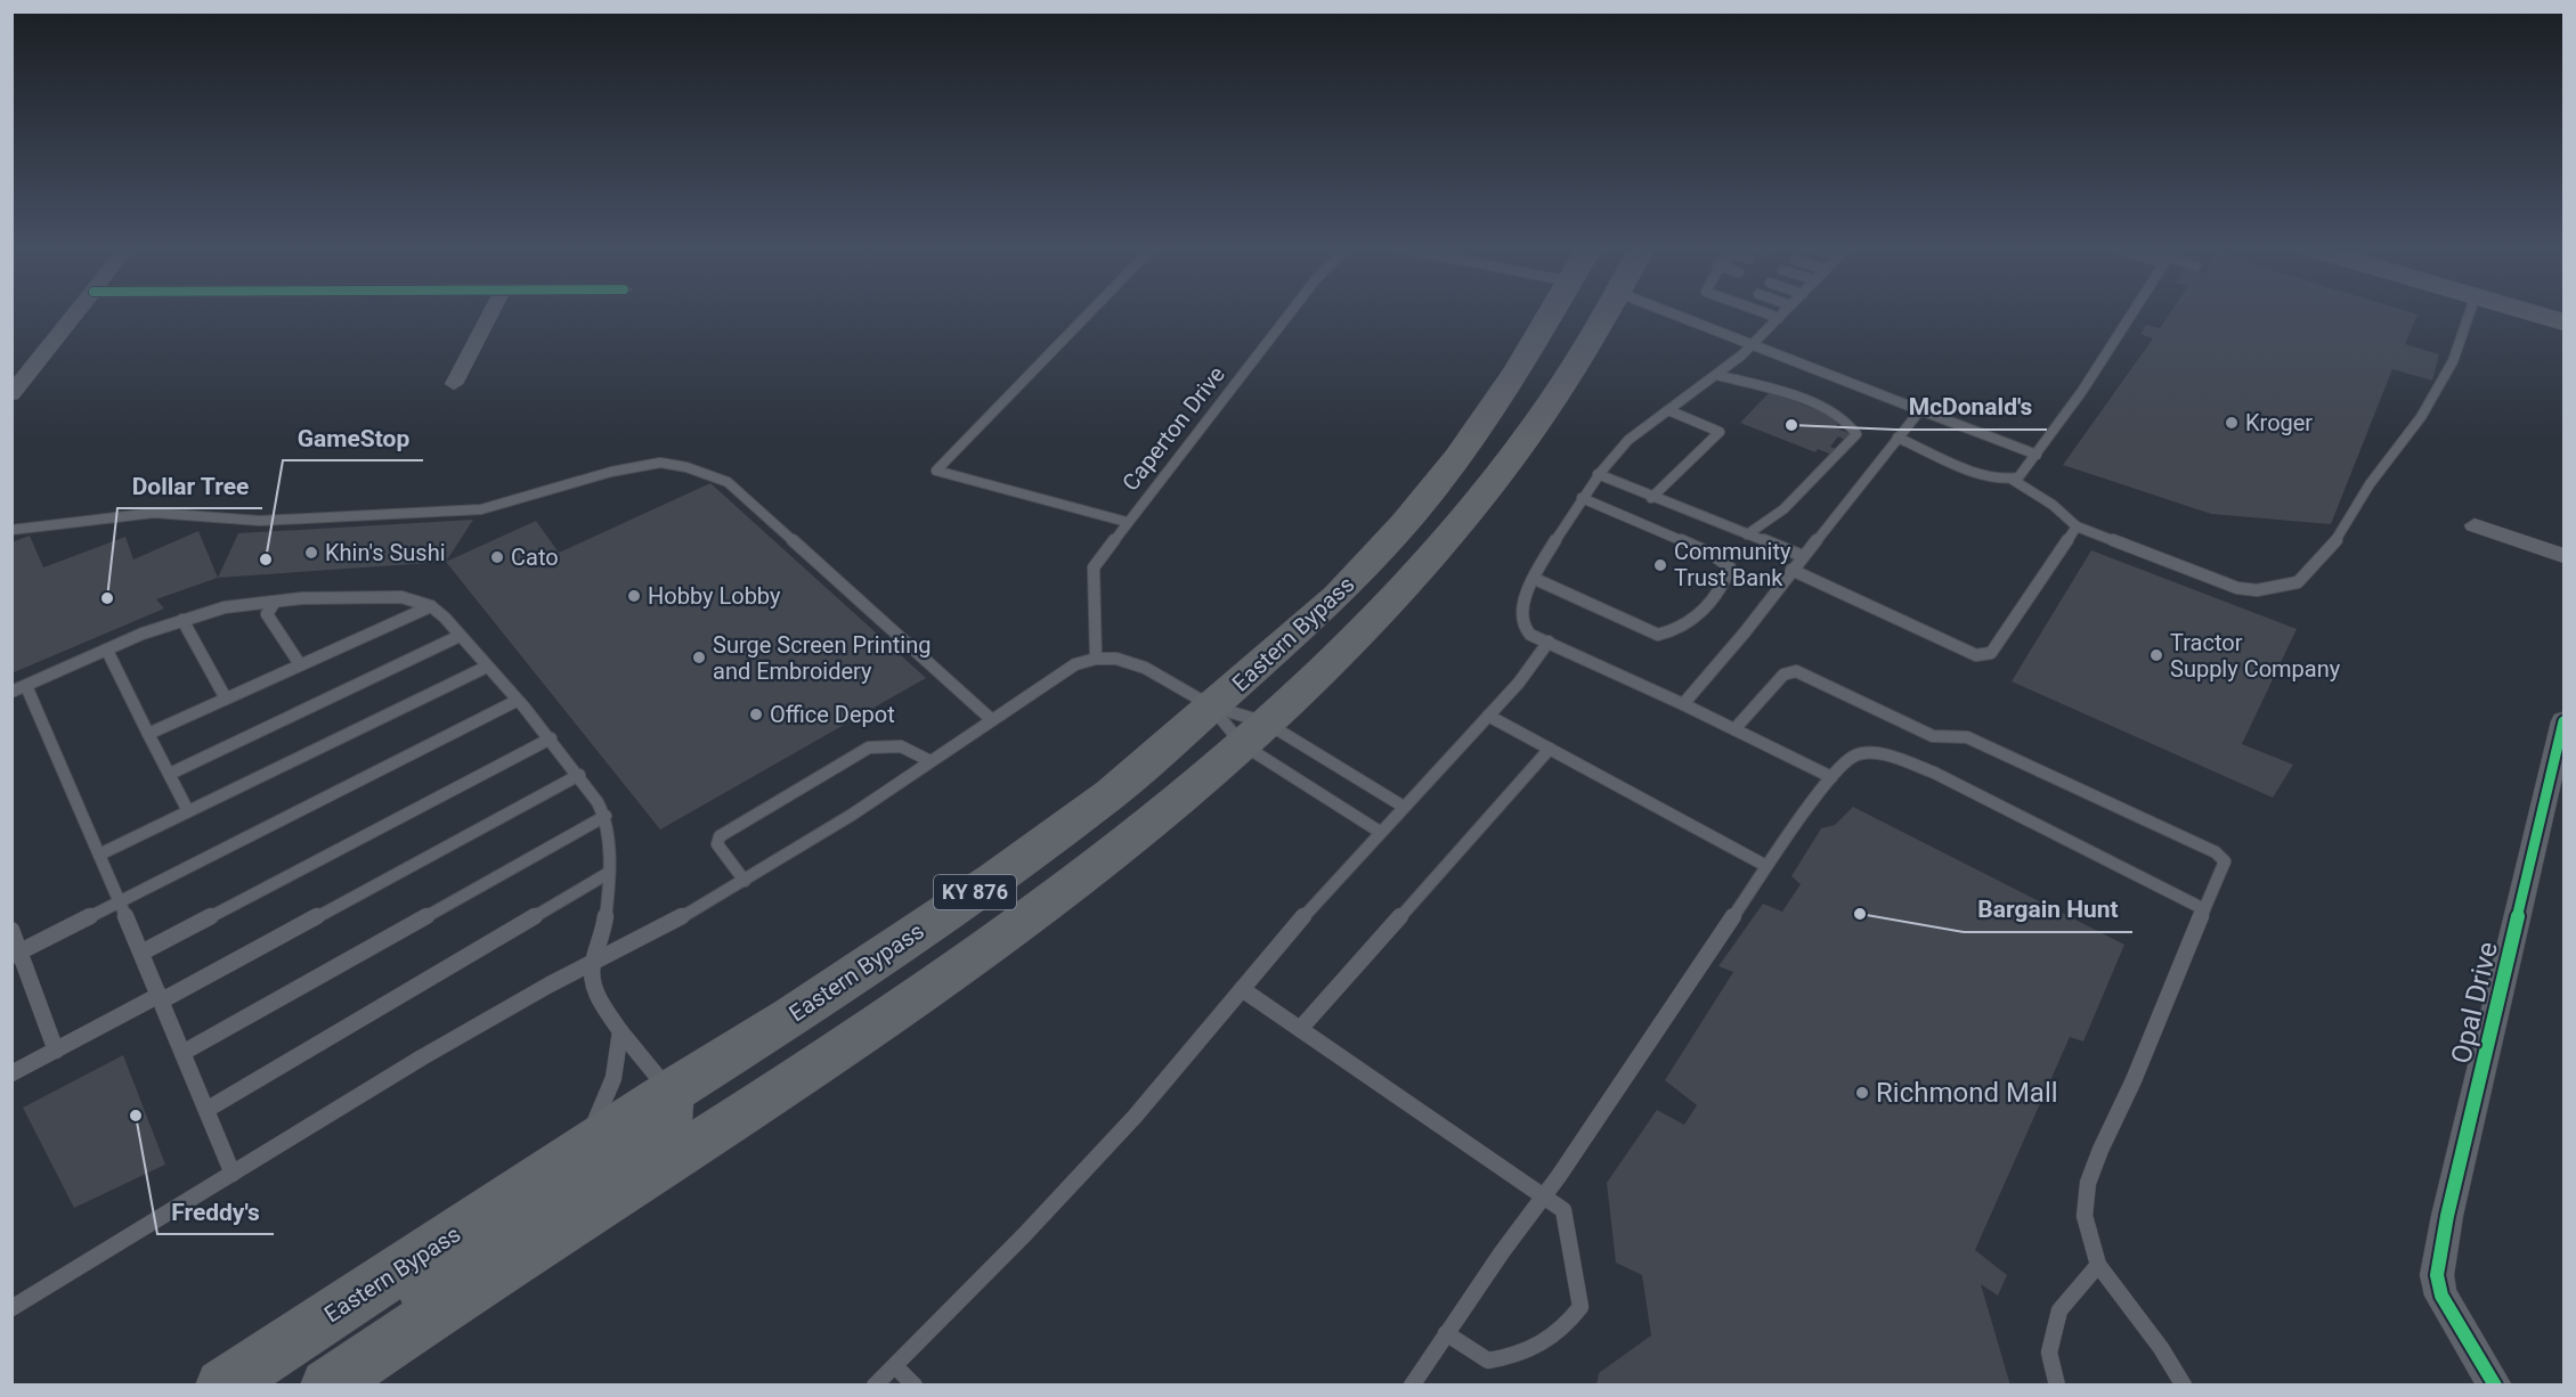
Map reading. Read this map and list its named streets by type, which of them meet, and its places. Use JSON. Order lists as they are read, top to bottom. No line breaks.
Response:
{"streets":{"main road":["Eastern Bypass","KY 876"],"street":["Opal Drive"],"lane":["Caperton Drive"]},"places":["Kroger","McDonald's","Khin's Sushi","Cato","GameStop","Community Trust Bank","Hobby Lobby","Dollar Tree","Tractor Supply Company","Surge Screen Printing and Embroidery","Office Depot","Bargain Hunt","Richmond Mall","Freddy's"]}
